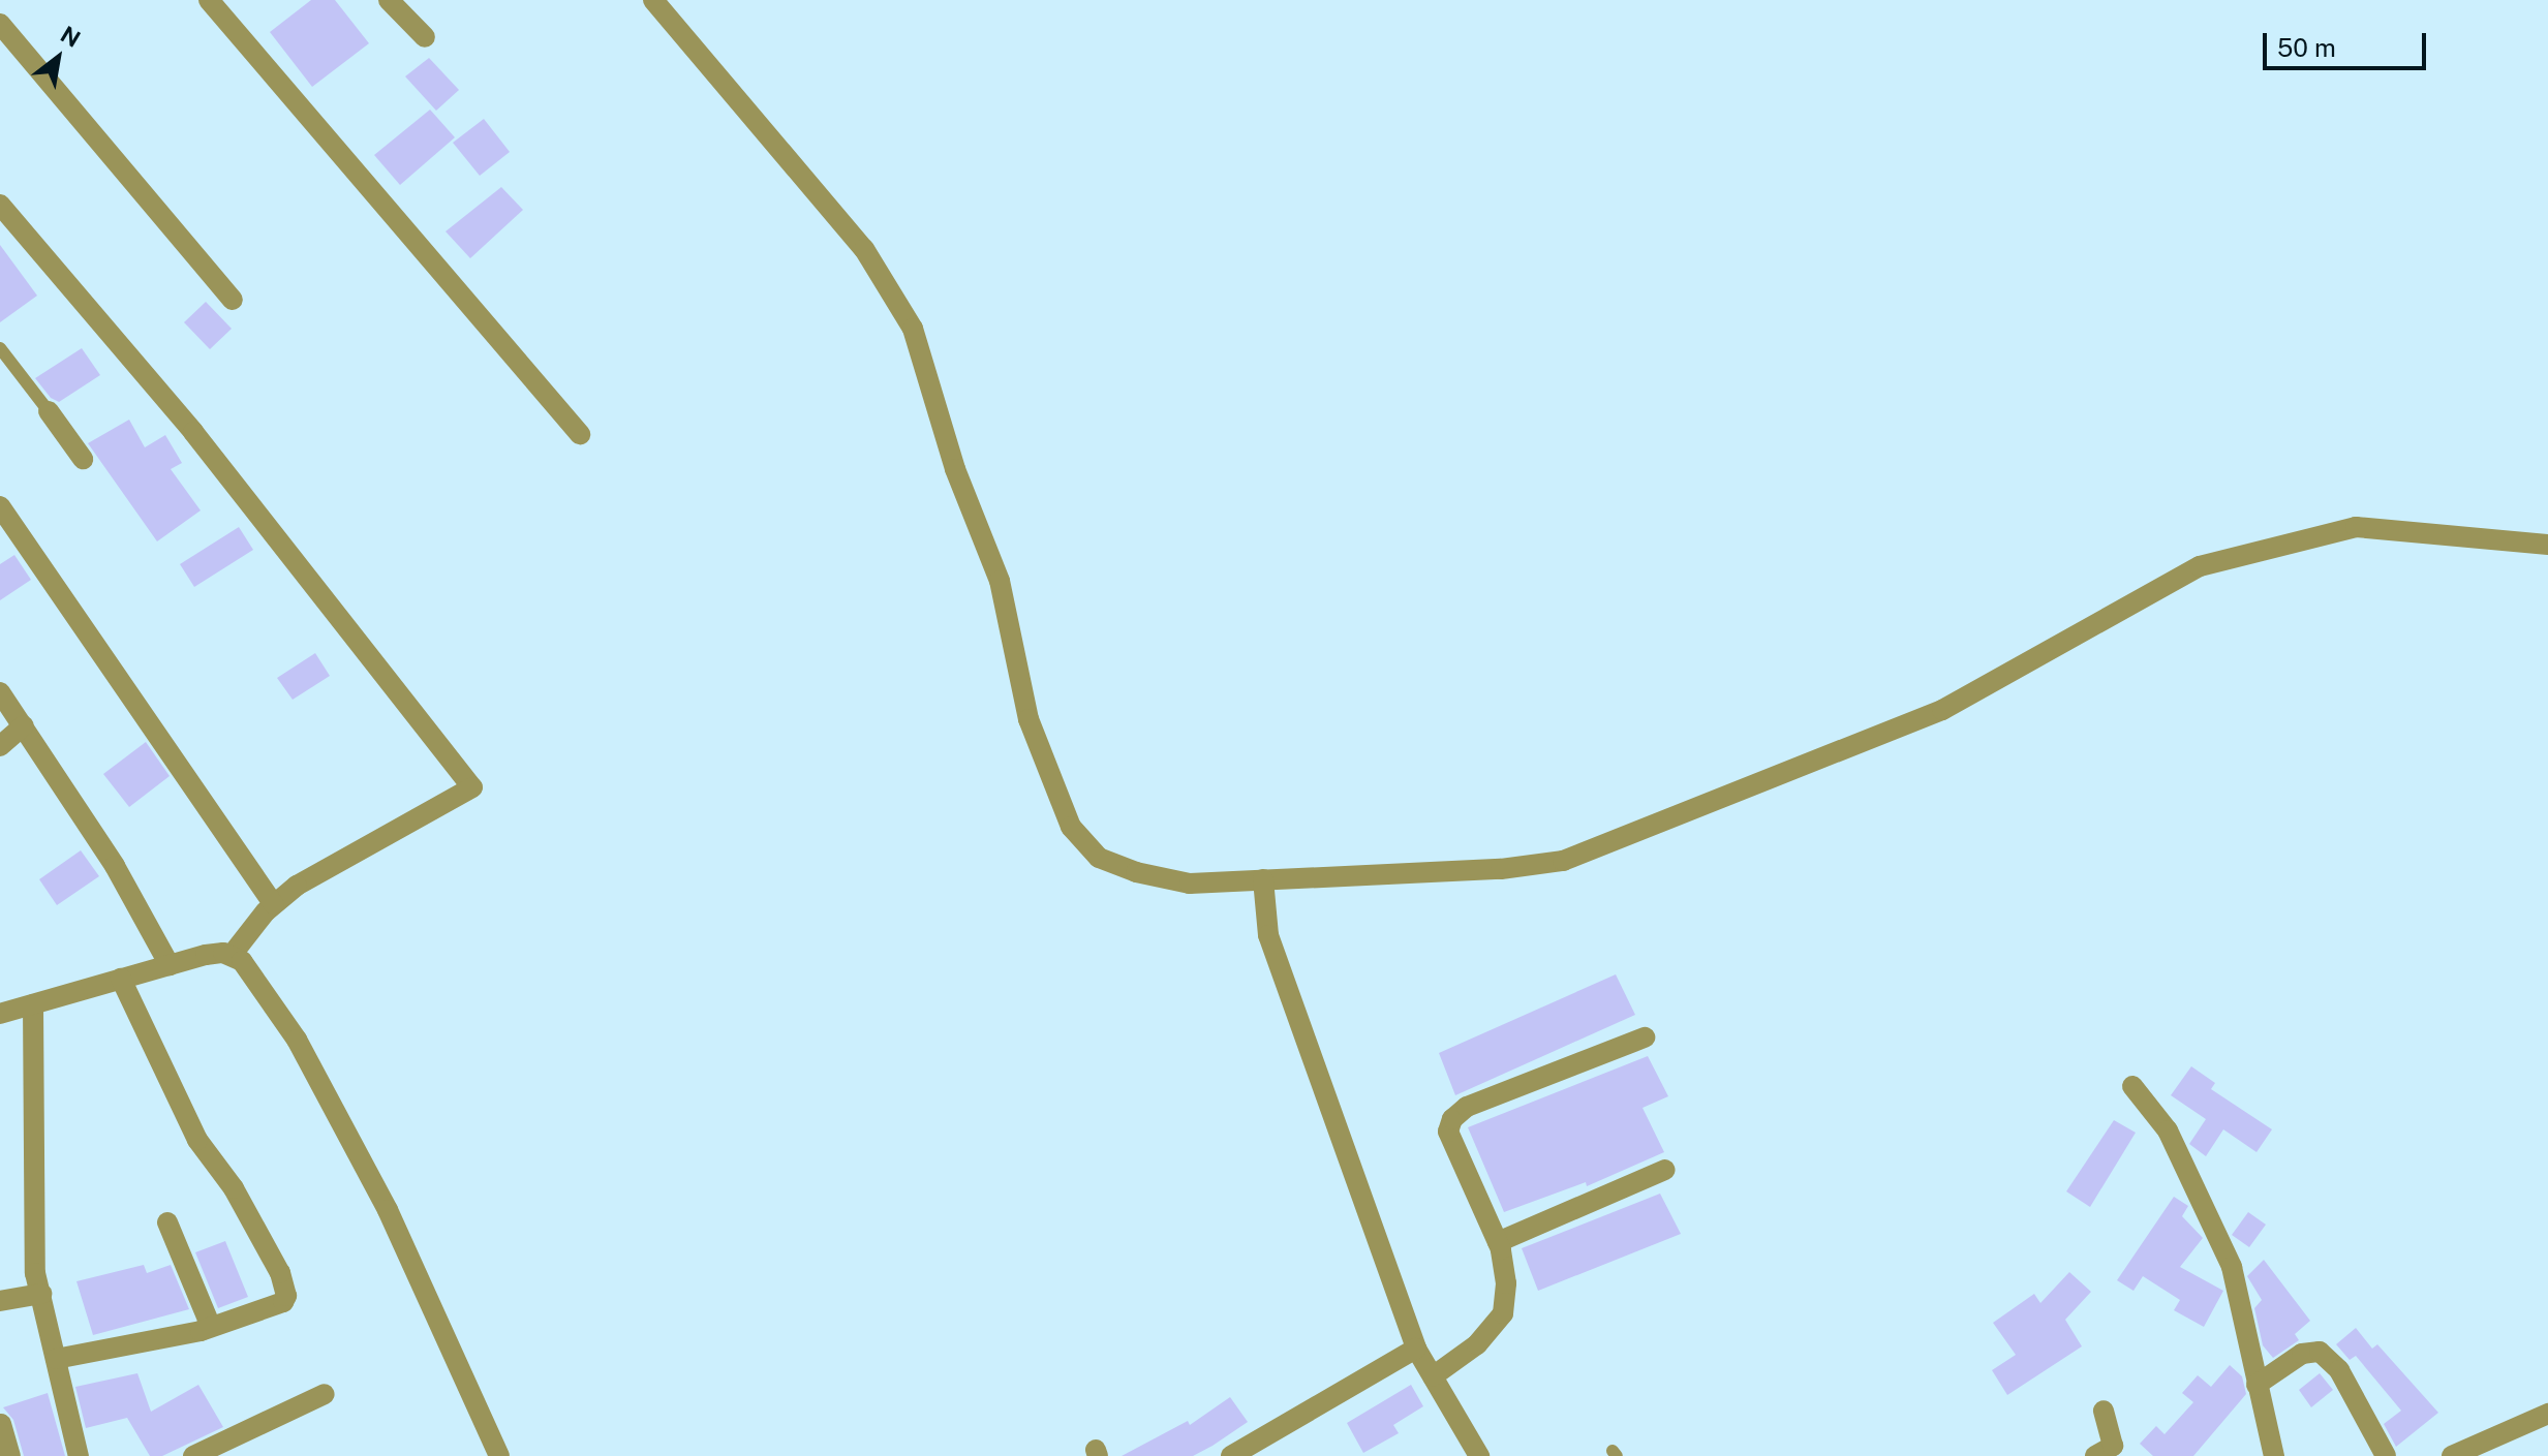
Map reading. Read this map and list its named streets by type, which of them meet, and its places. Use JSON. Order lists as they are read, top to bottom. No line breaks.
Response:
{"scale_bar":"50 m","north":"top right"}
